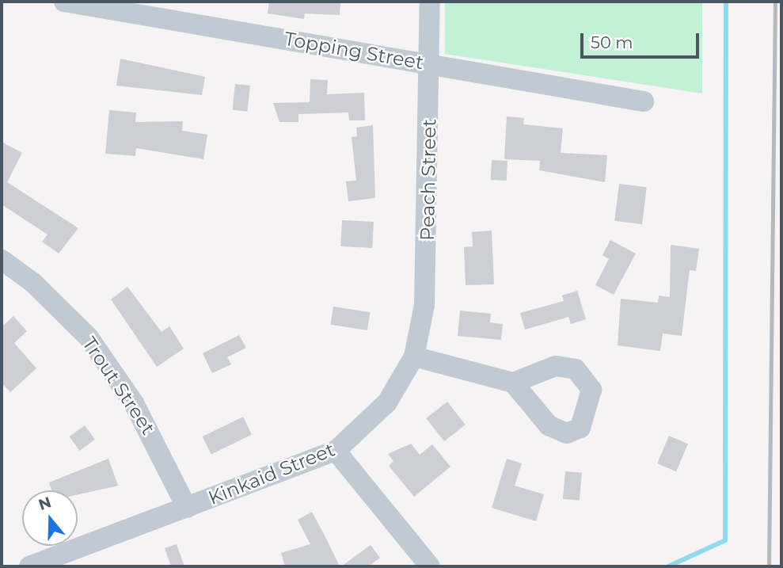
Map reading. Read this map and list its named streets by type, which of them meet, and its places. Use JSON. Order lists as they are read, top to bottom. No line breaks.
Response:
{"streets":{"street":["Topping Street","Peach Street","Trout Street","Kinkaid Street"]},"crossings":[["Topping Street","Peach Street"],["Peach Street","Kinkaid Street"],["Trout Street","Kinkaid Street"]],"scale_bar":"50 m","north":"top"}
